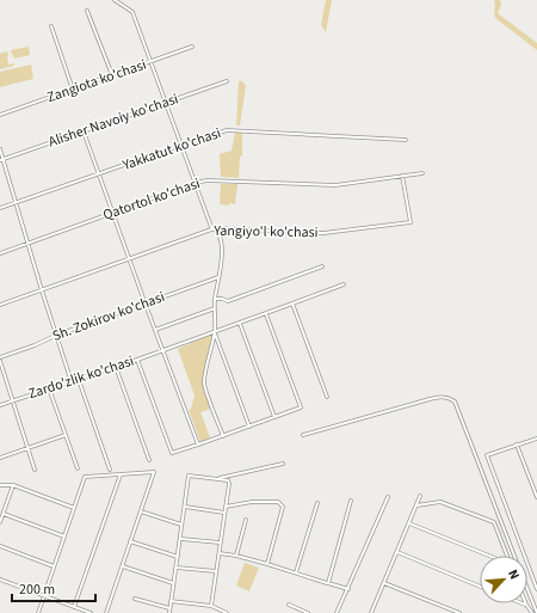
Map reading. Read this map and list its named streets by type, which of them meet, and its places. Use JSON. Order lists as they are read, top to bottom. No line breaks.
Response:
{"streets":{"street":["Zangiota ko'chasi","Alisher Navoiy ko'chasi","Yakkatut ko'chasi","Qatortol ko'chasi","Yangiyo'l ko'chasi","Sh. Zokirov ko'chasi","Zardo'zlik ko'chasi"]},"crossings":[["Qatortol ko'chasi","Yangiyo'l ko'chasi"]],"scale_bar":"200 m","north":"top right"}
